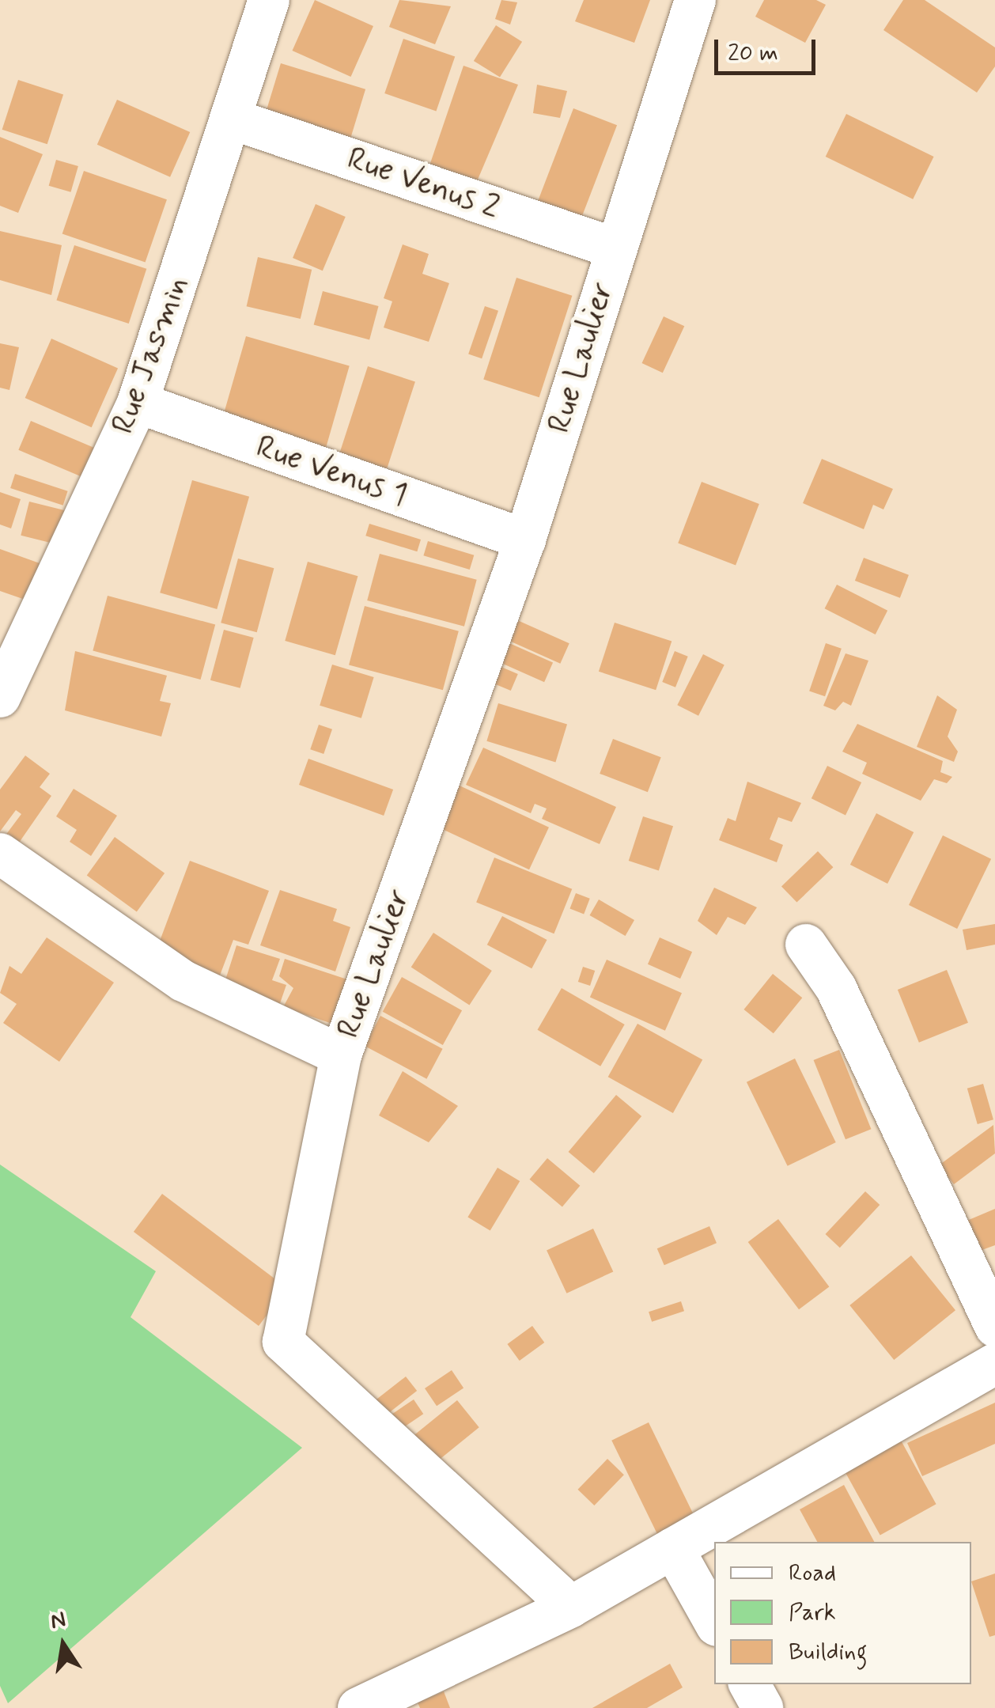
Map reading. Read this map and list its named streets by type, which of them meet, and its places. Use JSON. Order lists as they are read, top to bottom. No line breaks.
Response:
{"streets":{"street":["Rue Venus 2","Rue Jasmin","Rue Laulier","Rue Venus 1"]},"crossings":[["Rue Venus 2","Rue Jasmin"],["Rue Venus 2","Rue Laulier"],["Rue Jasmin","Rue Venus 1"],["Rue Laulier","Rue Venus 1"]],"legend":["Road","Park","Building"],"scale_bar":"20 m","north":"top"}
